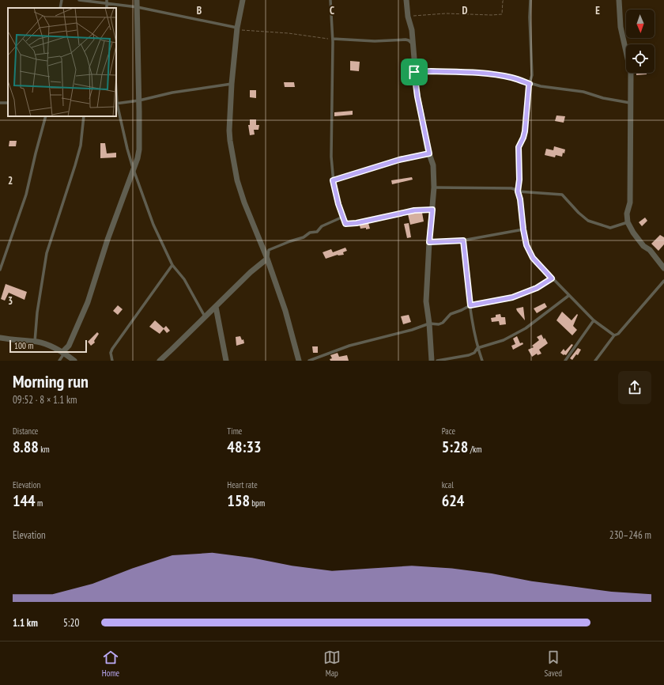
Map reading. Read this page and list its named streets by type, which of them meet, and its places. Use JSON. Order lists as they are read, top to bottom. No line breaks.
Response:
{"scale_bar":"100 m","north":"bottom","page":{"scale":"100 m","heading":["Morning run","09:52 · 8 × 1.1 km"],"stats":[["Distance","8.88 km"],["Time","48:33"],["Pace","5:28 /km"],["Elevation","144 m"],["Heart rate","158 bpm"],["kcal","624"]],"chart":["Elevation","230–246 m"],"list":[{"name":"1.1 km","note":"5:20"}],"tabs":["Home","Map","Saved"]},"grid":{"columns":["B","C","D","E"],"rows":["2","3"]}}
